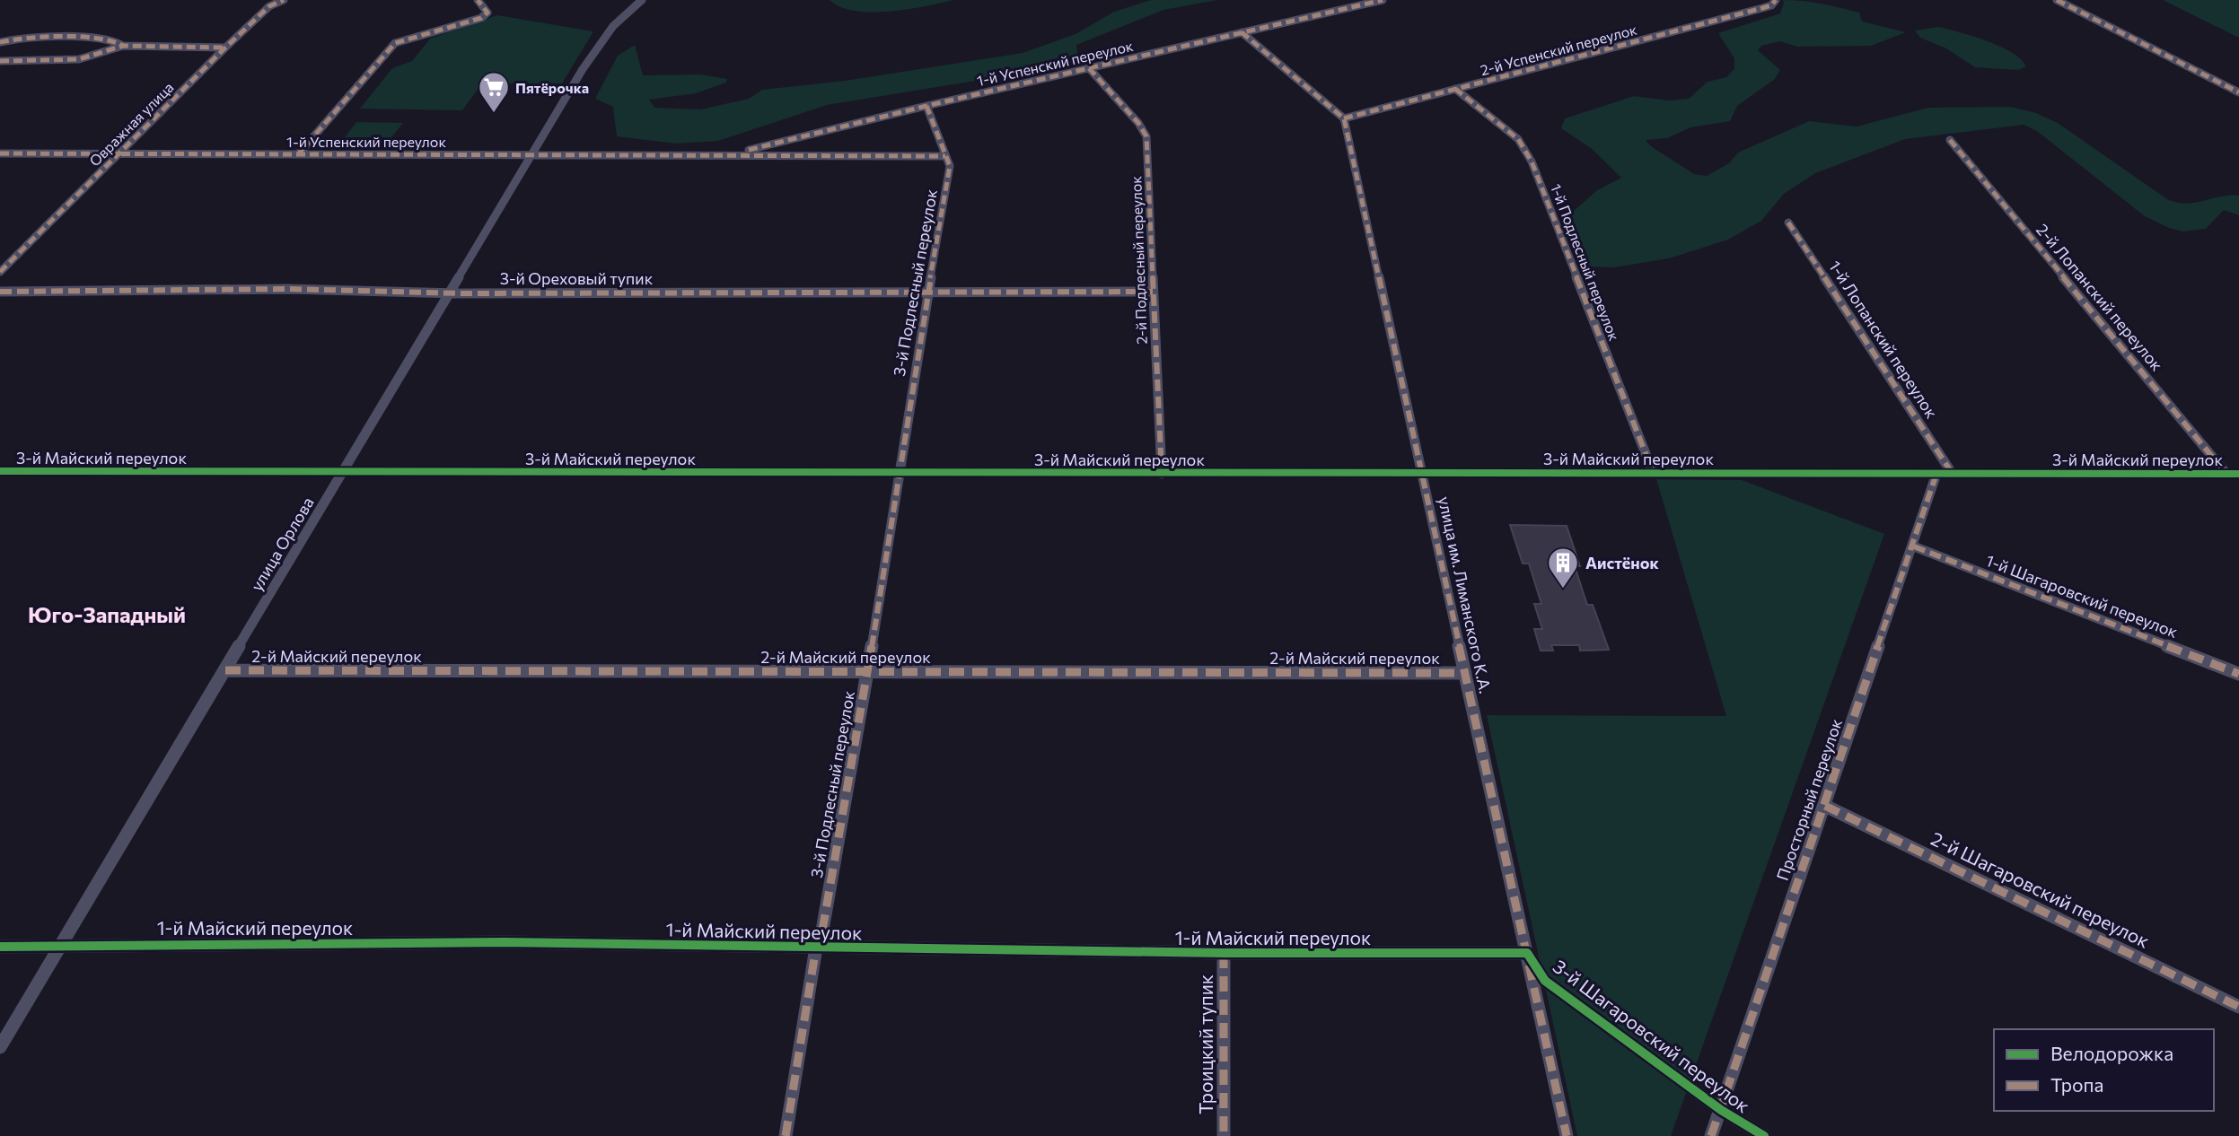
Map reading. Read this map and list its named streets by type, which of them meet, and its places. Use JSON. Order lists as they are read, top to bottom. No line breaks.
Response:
{"streets":{"street":["2-й Успенский переулок","1-й Успенский переулок","Овражная улица","2-й Подлесный переулок","1-й Подлесный переулок","3-й Ореховый тупик","3-й Подлесный переулок","2-й Лопанский переулок","1-й Лопанский переулок","3-й Майский переулок","улица Орлова","улица им. Лиманского К.А.","1-й Шагаровский переулок","2-й Майский переулок","Просторный переулок","2-й Шагаровский переулок","1-й Майский переулок","3-й Шагаровский переулок","Троицкий тупик"]},"crossings":[["2-й Успенский переулок","1-й Подлесный переулок"],["2-й Успенский переулок","улица им. Лиманского К.А."],["1-й Успенский переулок","Овражная улица"],["1-й Успенский переулок","2-й Подлесный переулок"],["1-й Успенский переулок","3-й Подлесный переулок"],["1-й Успенский переулок","улица Орлова"],["2-й Подлесный переулок","3-й Ореховый тупик"],["2-й Подлесный переулок","3-й Майский переулок"],["1-й Подлесный переулок","3-й Майский переулок"],["3-й Ореховый тупик","3-й Подлесный переулок"],["3-й Ореховый тупик","улица Орлова"],["3-й Подлесный переулок","3-й Майский переулок"],["3-й Подлесный переулок","2-й Майский переулок"],["3-й Подлесный переулок","1-й Майский переулок"],["2-й Лопанский переулок","3-й Майский переулок"],["1-й Лопанский переулок","3-й Майский переулок"],["3-й Майский переулок","улица Орлова"],["3-й Майский переулок","улица им. Лиманского К.А."],["3-й Майский переулок","Просторный переулок"],["улица Орлова","2-й Майский переулок"],["улица Орлова","1-й Майский переулок"],["улица им. Лиманского К.А.","2-й Майский переулок"],["улица им. Лиманского К.А.","1-й Майский переулок"],["улица им. Лиманского К.А.","3-й Шагаровский переулок"],["1-й Шагаровский переулок","Просторный переулок"],["Просторный переулок","2-й Шагаровский переулок"],["Просторный переулок","3-й Шагаровский переулок"],["1-й Майский переулок","3-й Шагаровский переулок"],["1-й Майский переулок","Троицкий тупик"]],"districts":["Юго-Западный"],"places":{"supermarket":["Пятёрочка"],"building":["Аистёнок"]},"legend":["Велодорожка","Тропа"]}
